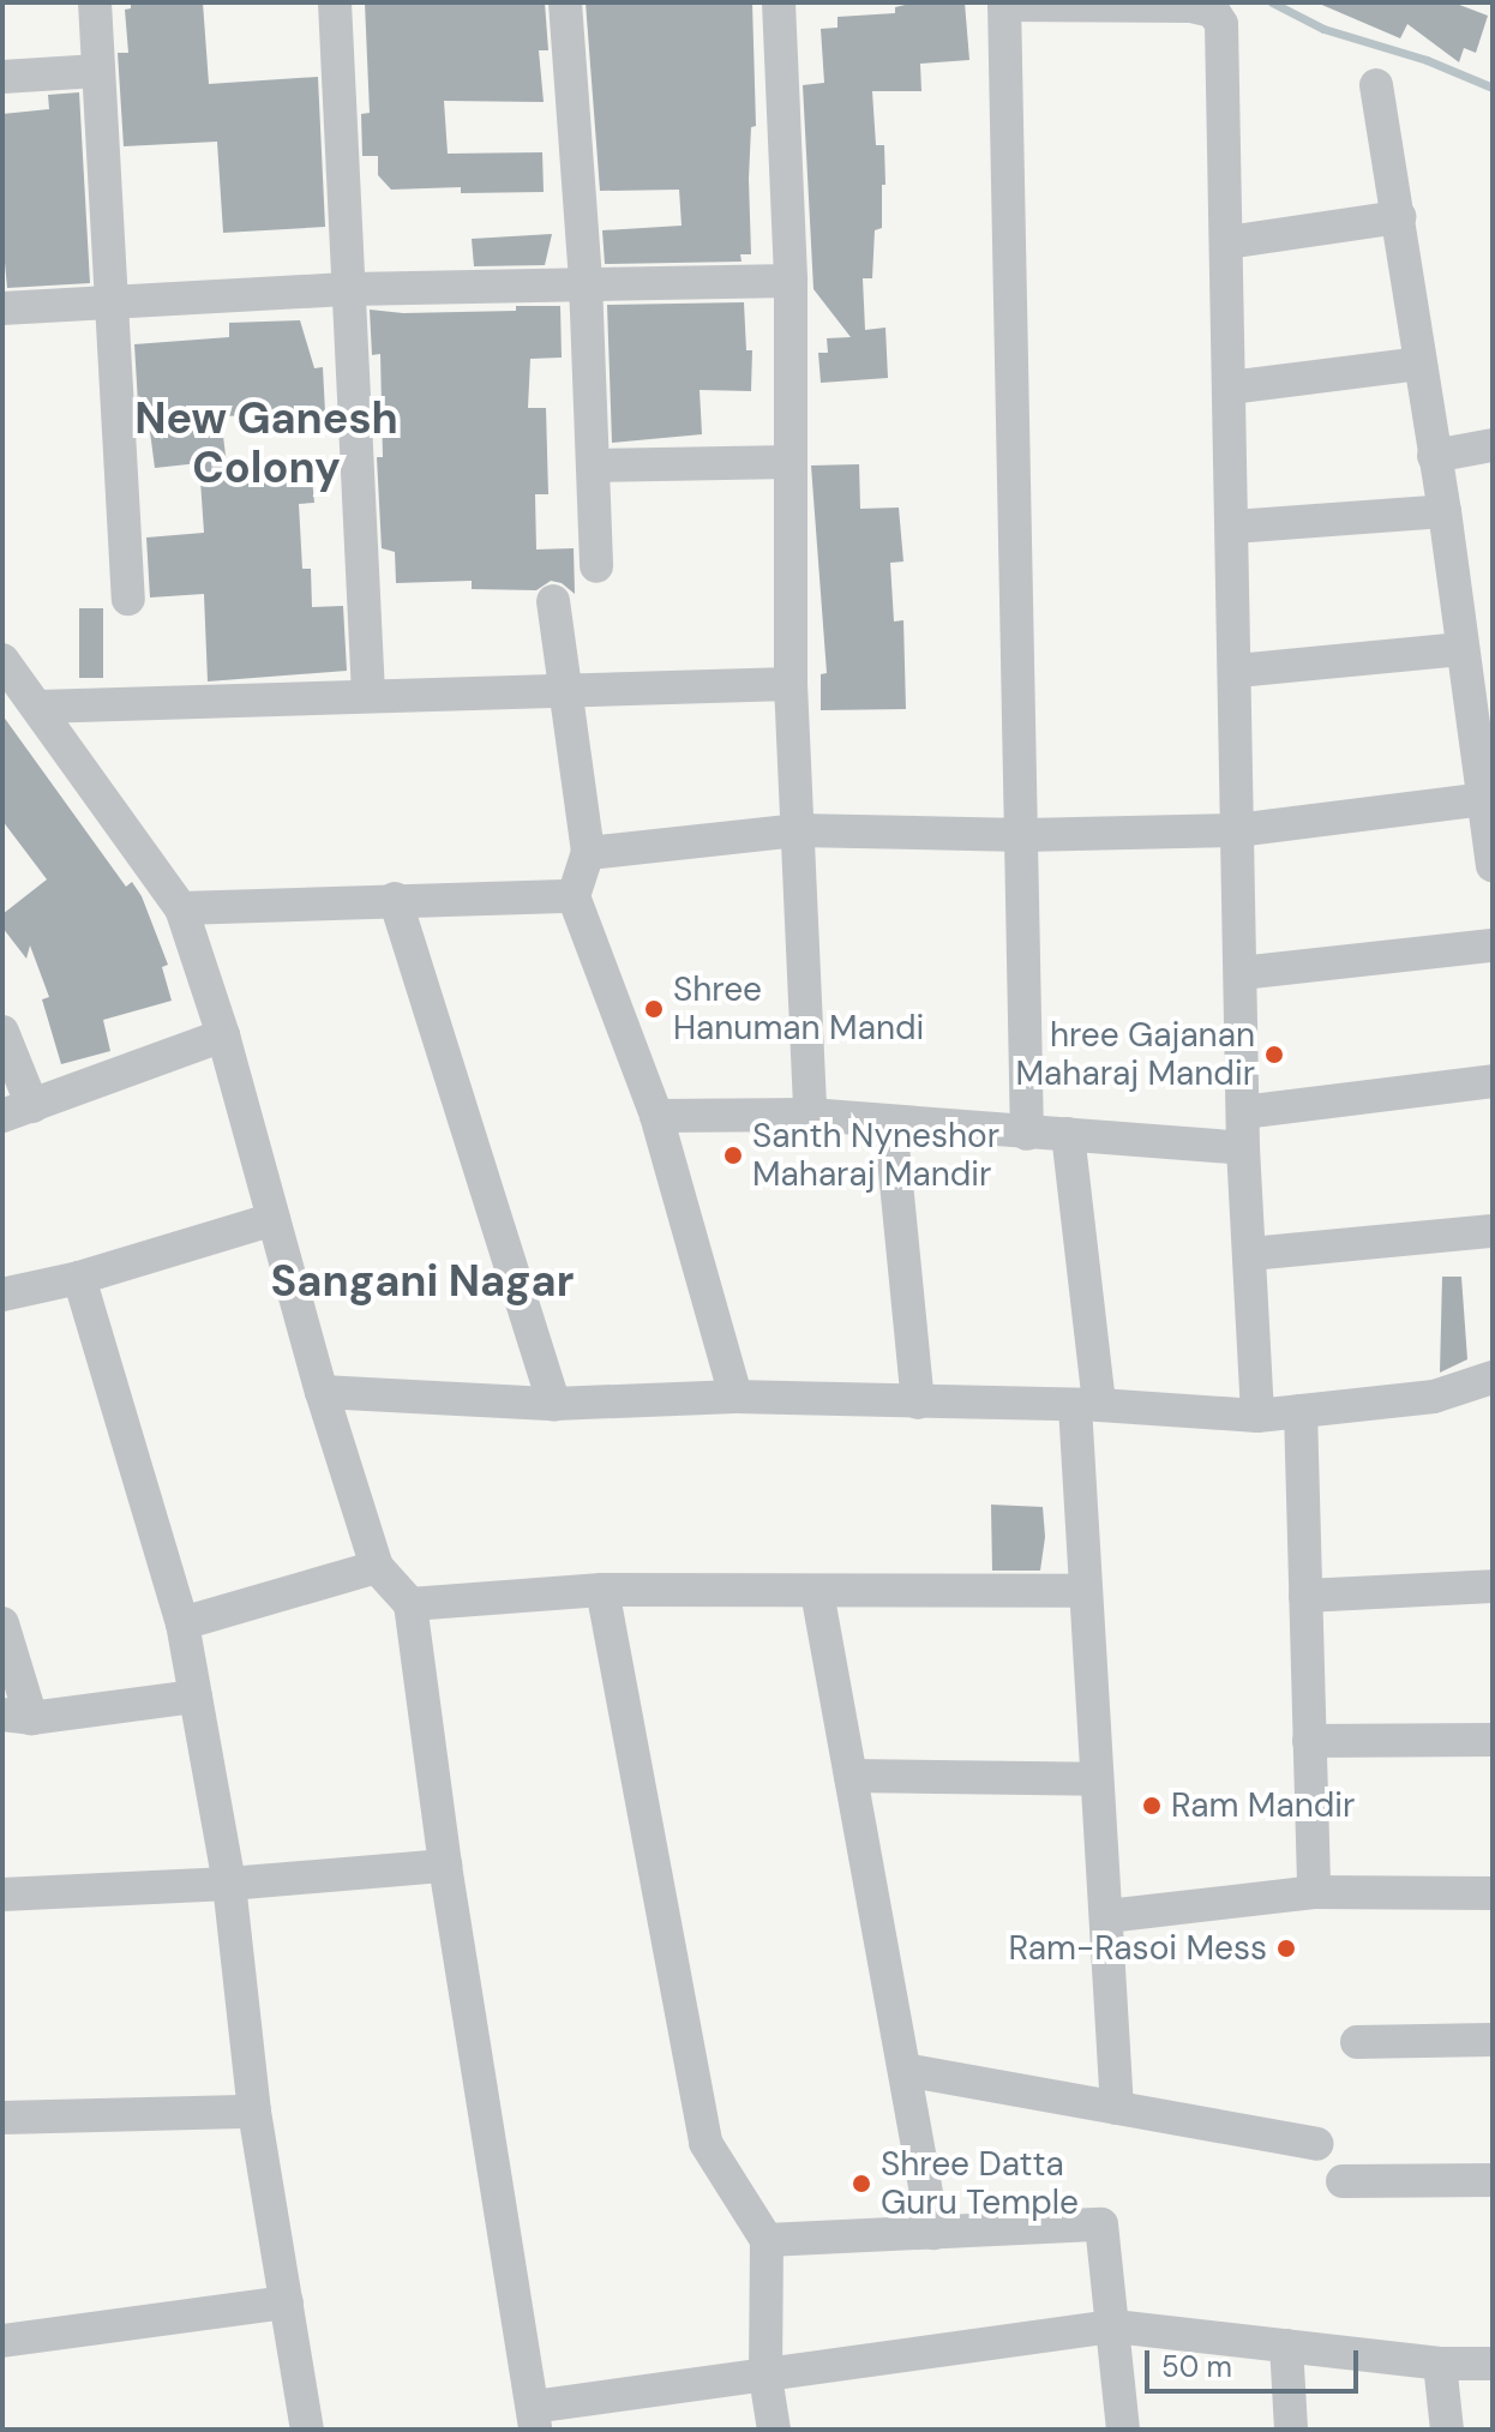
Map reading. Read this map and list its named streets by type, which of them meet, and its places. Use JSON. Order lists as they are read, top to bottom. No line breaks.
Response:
{"districts":["New Ganesh Colony","Sangani Nagar"],"places":["Shree Hanuman Mandi","hree Gajanan Maharaj Mandir","Santh Nyneshor Maharaj Mandir","Ram Mandir","Ram-Rasoi Mess","Shree Datta Guru Temple"],"scale_bar":"50 m"}
